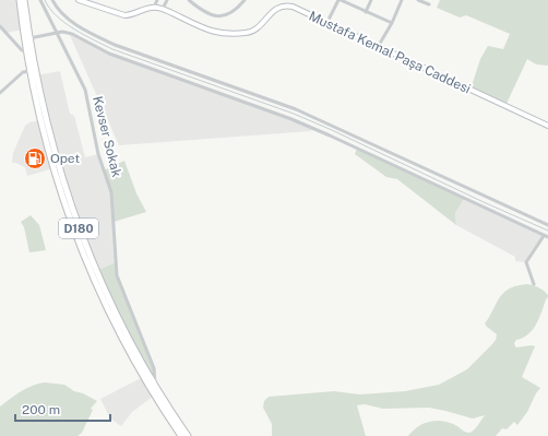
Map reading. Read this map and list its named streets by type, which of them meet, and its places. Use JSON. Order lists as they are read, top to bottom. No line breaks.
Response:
{"streets":{"highway":["D180"],"street":["Mustafa Kemal Paşa Caddesi","Kevser Sokak"]},"crossings":[["Kevser Sokak","D180"]],"places":{"fuel station":["Opet"]},"scale_bar":"200 m"}
